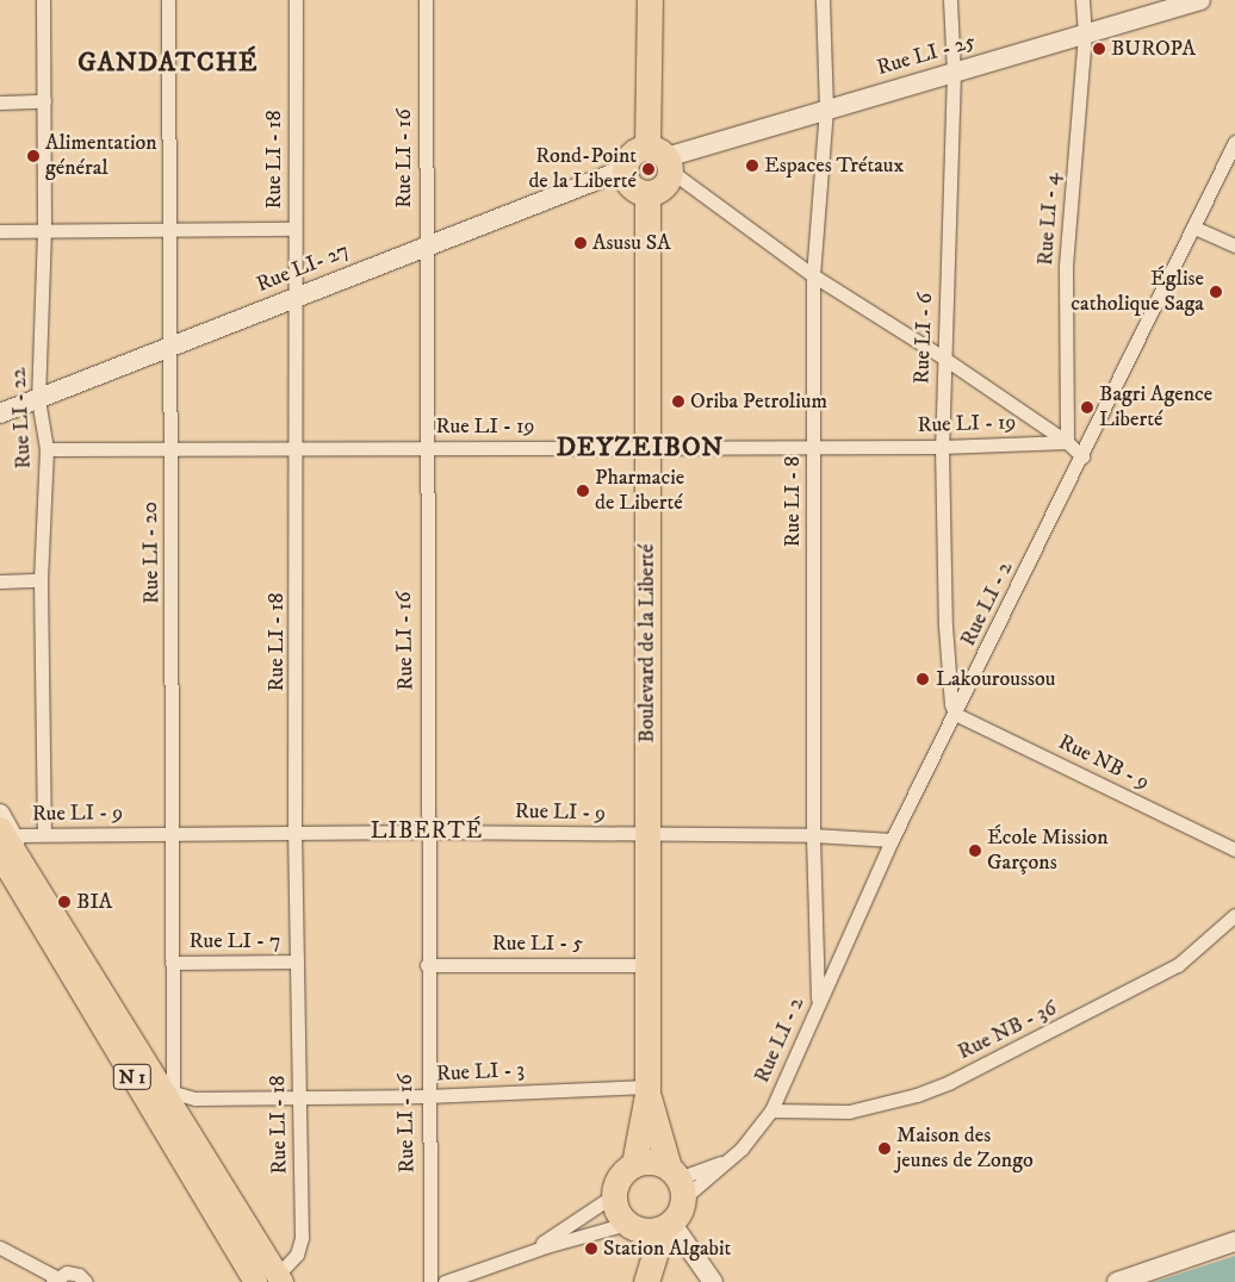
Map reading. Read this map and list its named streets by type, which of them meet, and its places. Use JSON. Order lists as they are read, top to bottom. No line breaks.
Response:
{"streets":{"highway":["Boulevard de la Liberté"],"main road":["N 1"],"street":["Rue LI - 25","Rue LI - 16","Rue LI - 18","Rue LI - 4","Rue LI- 27","Rue LI - 6","Rue LI - 22","Rue LI - 19","Rue LI - 8","Rue LI - 20","Rue LI - 2","Rue NB - 9","Rue LI - 9","Rue LI - 7","Rue LI - 5","Rue NB - 36","Rue LI - 3"]},"crossings":[["Rue LI - 25","Rue LI - 4"],["Rue LI - 25","Rue LI- 27"],["Rue LI - 25","Rue LI - 6"],["Rue LI - 25","Rue LI - 8"],["Rue LI - 25","Boulevard de la Liberté"],["Rue LI - 16","Rue LI- 27"],["Rue LI - 16","Rue LI - 19"],["Rue LI - 16","Rue LI - 9"],["Rue LI - 16","Rue LI - 5"],["Rue LI - 16","Rue LI - 3"],["Rue LI - 18","Rue LI- 27"],["Rue LI - 18","Rue LI - 19"],["Rue LI - 18","Rue LI - 9"],["Rue LI - 18","Rue LI - 7"],["Rue LI - 18","Rue LI - 3"],["Rue LI - 18","N 1"],["Rue LI - 4","Rue LI - 19"],["Rue LI- 27","Rue LI - 22"],["Rue LI- 27","Rue LI - 20"],["Rue LI- 27","Boulevard de la Liberté"],["Rue LI - 6","Rue LI - 19"],["Rue LI - 6","Rue LI - 2"],["Rue LI - 6","Rue NB - 9"],["Rue LI - 22","Rue LI - 19"],["Rue LI - 22","Rue LI - 9"],["Rue LI - 19","Rue LI - 8"],["Rue LI - 19","Rue LI - 20"],["Rue LI - 19","Boulevard de la Liberté"],["Rue LI - 8","Rue LI - 2"],["Rue LI - 8","Rue LI - 9"],["Rue LI - 20","Rue LI - 9"],["Rue LI - 20","Rue LI - 7"],["Rue LI - 20","Rue LI - 3"],["Rue LI - 2","Rue NB - 9"],["Rue LI - 2","Rue LI - 9"],["Rue LI - 2","Rue NB - 36"],["Boulevard de la Liberté","Rue LI - 9"],["Boulevard de la Liberté","Rue LI - 5"],["Boulevard de la Liberté","Rue LI - 3"]],"districts":["GANDATCHÉ","DEYZEIBON","LIBERTÉ"],"places":["BUROPA","Alimentation général","Espaces Trétaux","Rond-Point de la Liberté","Asusu SA","Église catholique Saga","Oriba Petrolium","Bagri Agence Liberté","Pharmacie de Liberté","Lakouroussou","École Mission Garçons","BIA","Maison des jeunes de Zongo","Station Algabit"]}
